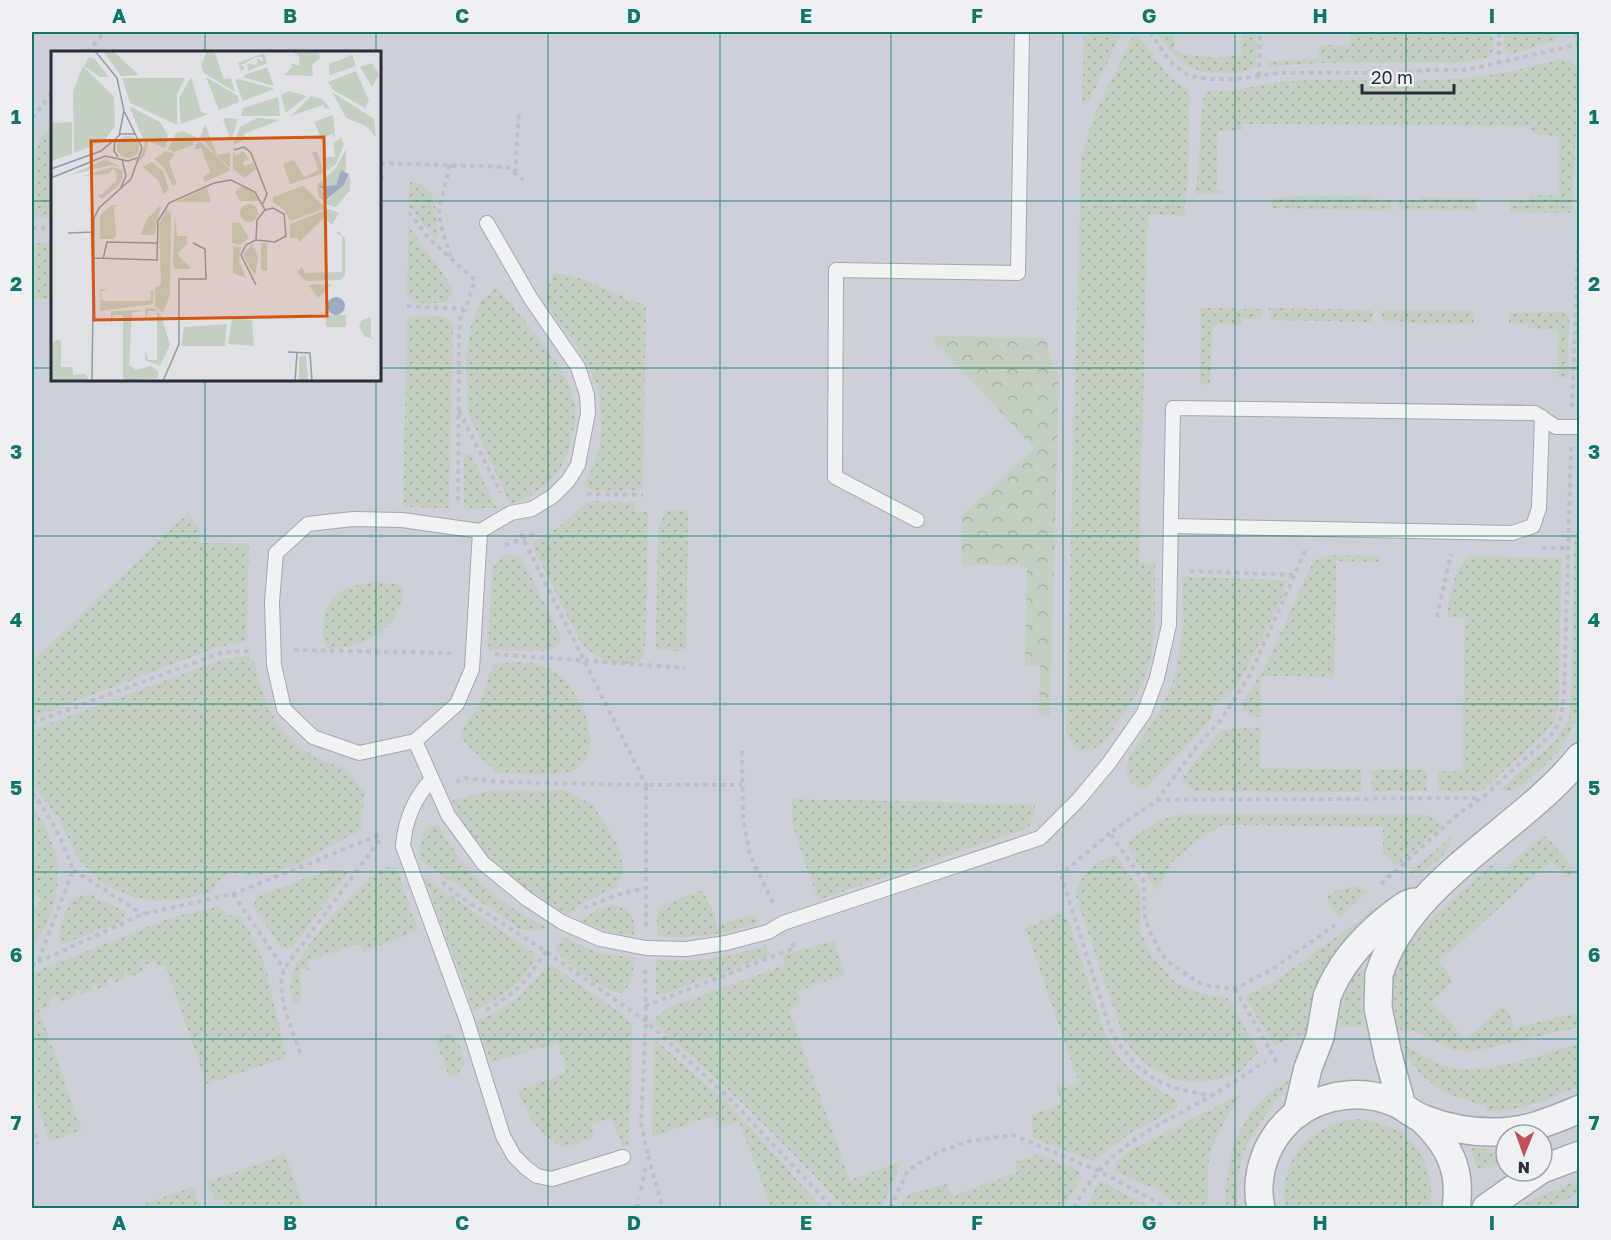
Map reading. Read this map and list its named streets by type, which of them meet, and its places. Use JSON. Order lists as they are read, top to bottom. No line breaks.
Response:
{"scale_bar":"20 m","north":"bottom","grid":{"columns":["A","B","C","D","E","F","G","H","I"],"rows":["1","2","3","4","5","6","7"]}}
